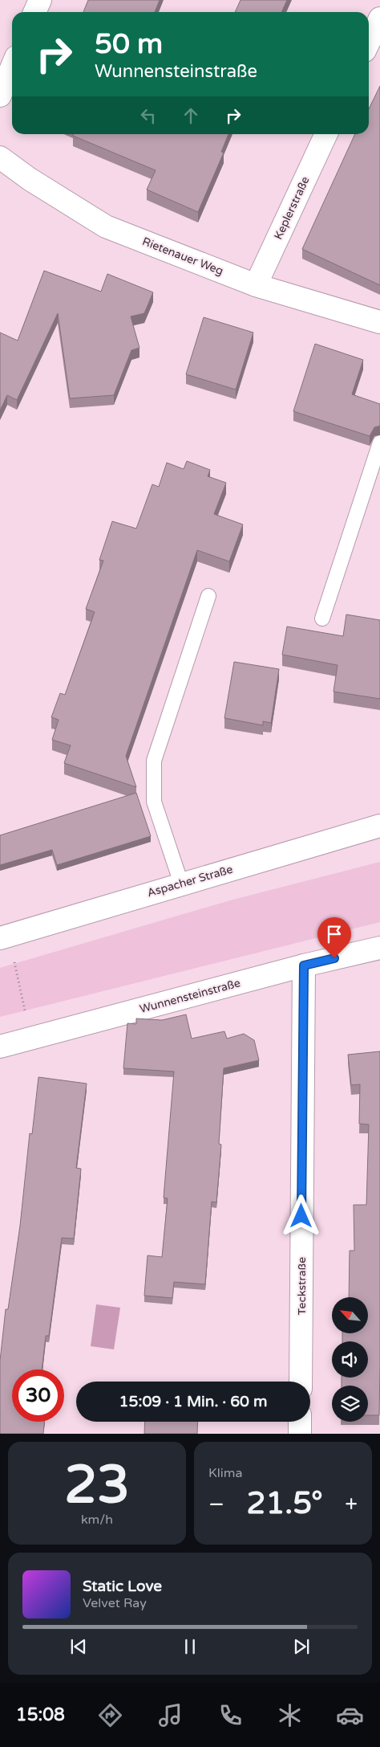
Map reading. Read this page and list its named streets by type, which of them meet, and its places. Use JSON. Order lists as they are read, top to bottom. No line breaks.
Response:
{"streets":{"street":["Keplerstraße","Rietenauer Weg","Aspacher Straße","Wunnensteinstraße","Teckstraße"]},"crossings":[["Keplerstraße","Rietenauer Weg"],["Wunnensteinstraße","Teckstraße"]],"north":"top left","page":{"turn":["50 m","Wunnensteinstraße"],"limit":"30","trip":"15:09 · 1 Min. · 60 m","tile":[["23","km/h"],"Klima"],"heat":["−","21.5°","+"],"song":["Static Love","Velvet Ray"],"tabs":"15:08"}}
